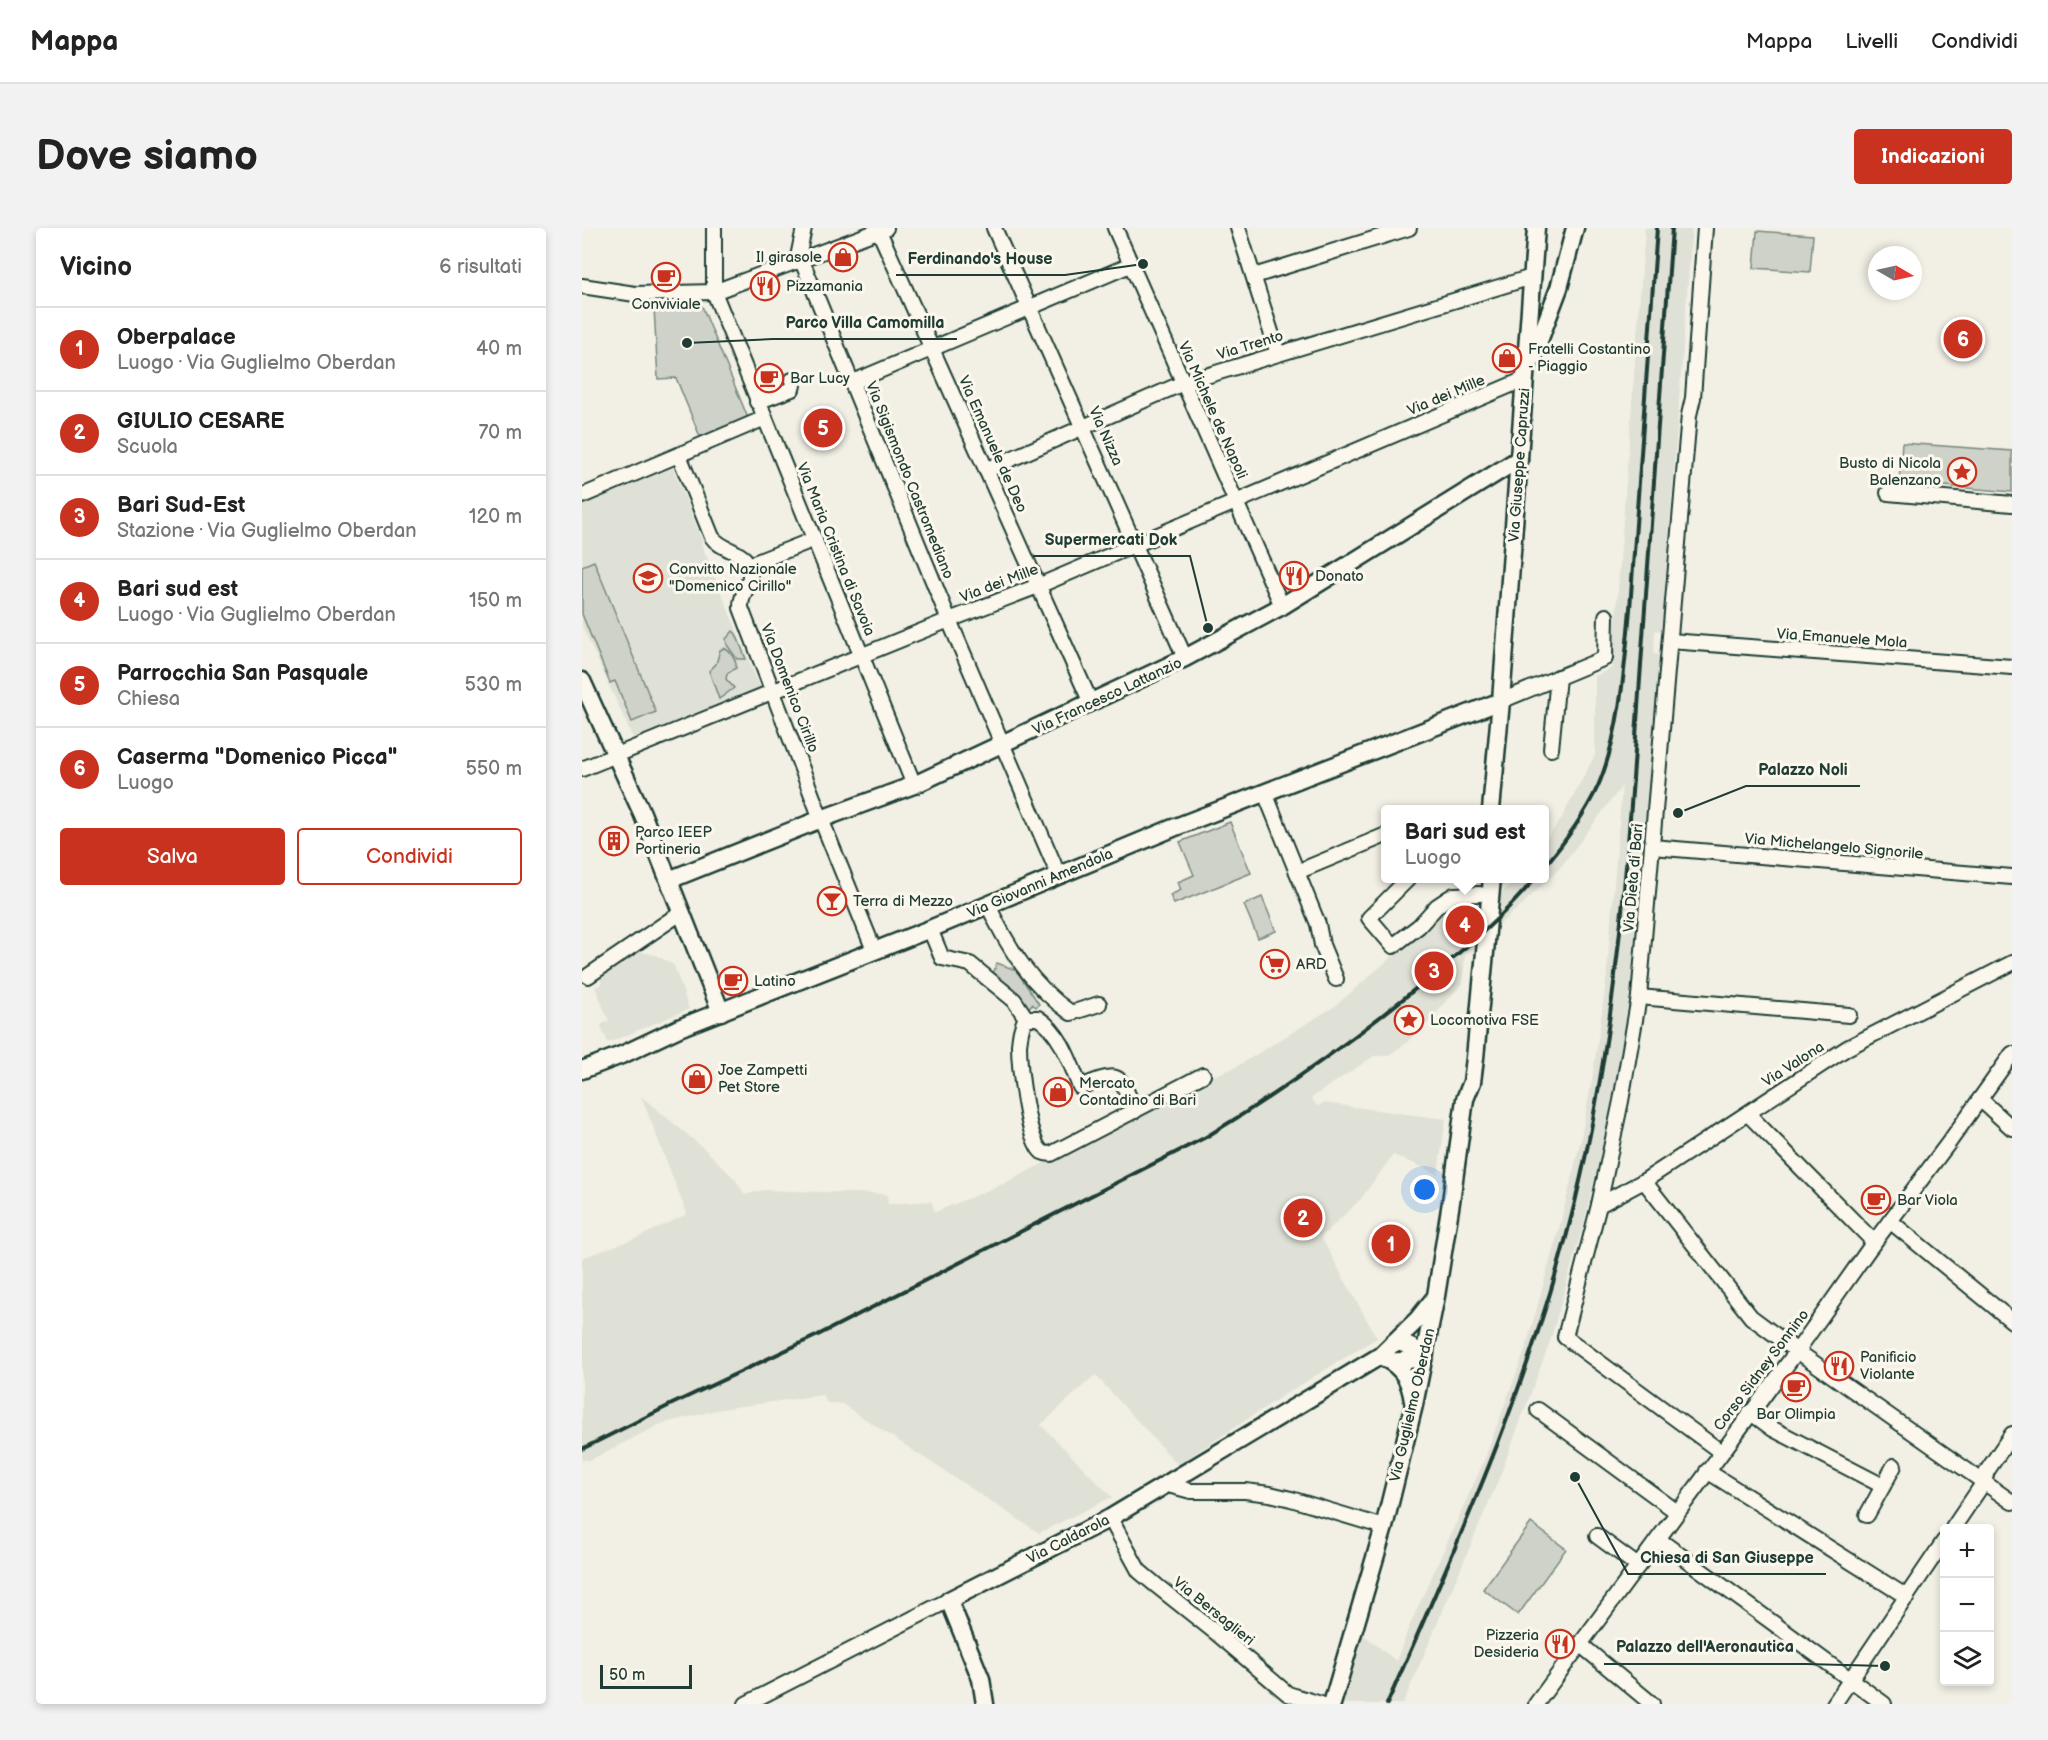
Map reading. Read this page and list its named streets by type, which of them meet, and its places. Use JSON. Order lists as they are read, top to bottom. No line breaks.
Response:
{"streets":{"main road":["Via Giuseppe Capruzzi","Via Francesco Lattanzio","Via Giovanni Amendola","Via Guglielmo Oberdan","Via Caldarola"],"street":["Via Trento","Via dei Mille","Via Michele de Napoli","Via Nizza","Via Emanuele de Deo","Via Sigismondo Castromediano","Via Maria Cristina di Savoia","Via Emanuele Mola","Via Domenico Cirillo","Via Michelangelo Signorile","Via Dieta di Bari","Via Valona","Corso Sidney Sonnino","Via Bersaglieri"]},"crossings":[["Via Trento","Via Michele de Napoli"],["Via Trento","Via Nizza"],["Via Trento","Via Emanuele de Deo"],["Via Trento","Via Giuseppe Capruzzi"],["Via dei Mille","Via Michele de Napoli"],["Via dei Mille","Via Nizza"],["Via dei Mille","Via Emanuele de Deo"],["Via dei Mille","Via Giuseppe Capruzzi"],["Via dei Mille","Via Sigismondo Castromediano"],["Via dei Mille","Via Maria Cristina di Savoia"],["Via dei Mille","Via Domenico Cirillo"],["Via Michele de Napoli","Via Francesco Lattanzio"],["Via Nizza","Via Francesco Lattanzio"],["Via Emanuele de Deo","Via Francesco Lattanzio"],["Via Giuseppe Capruzzi","Via Francesco Lattanzio"],["Via Giuseppe Capruzzi","Via Giovanni Amendola"],["Via Sigismondo Castromediano","Via Francesco Lattanzio"],["Via Sigismondo Castromediano","Via Giovanni Amendola"],["Via Maria Cristina di Savoia","Via Francesco Lattanzio"],["Via Emanuele Mola","Via Dieta di Bari"],["Via Domenico Cirillo","Via Francesco Lattanzio"],["Via Domenico Cirillo","Via Giovanni Amendola"],["Via Michelangelo Signorile","Via Dieta di Bari"],["Via Dieta di Bari","Via Valona"],["Via Dieta di Bari","Corso Sidney Sonnino"],["Via Caldarola","Via Bersaglieri"]],"places":{"shop":["Il girasole","Fratelli Costantino - Piaggio","Joe Zampetti Pet Store","Mercato Contadino di Bari"],"other":["Ferdinando's House","Parco Villa Camomilla","Supermercati Dok","Palazzo Noli","Chiesa di San Giuseppe","Palazzo dell'Aeronautica"],"cafe":["Conviviale","Bar Lucy","Latino","Bar Viola","Bar Olimpia"],"restaurant":["Pizzamania","Donato","Panificio Violante","Pizzeria Desideria"],"place":["Busto di Nicola Balenzano","Locomotiva FSE"],"school or university":["Convitto Nazionale \"Domenico Cirillo\""],"building":["Parco IEEP Portineria"],"bar":["Terra di Mezzo"],"supermarket":["ARD"]},"scale_bar":"50 m","north":"right","page":{"header":"Mappa","nav":["Mappa","Livelli","Condividi"],"buttons":["Indicazioni",["Salva","Condividi"]],"title":"Dove siamo","heading":["Vicino","6 risultati"],"list":[{"mark":"1","name":"Oberpalace","note":"Luogo · Via Guglielmo Oberdan","value":"40 m"},{"mark":"2","name":"GIULIO CESARE","note":"Scuola","value":"70 m"},{"mark":"3","name":"Bari Sud-Est","note":"Stazione · Via Guglielmo Oberdan","value":"120 m"},{"mark":"4","name":"Bari sud est","note":"Luogo · Via Guglielmo Oberdan","value":"150 m"},{"mark":"5","name":"Parrocchia San Pasquale","note":"Chiesa","value":"530 m"},{"mark":"6","name":"Caserma \"Domenico Picca\"","note":"Luogo","value":"550 m"}],"pins":["6","5","4","3","2","1"],"popup":["Bari sud est","Luogo"],"map_buttons":["+","−"],"scale":"50 m"}}
